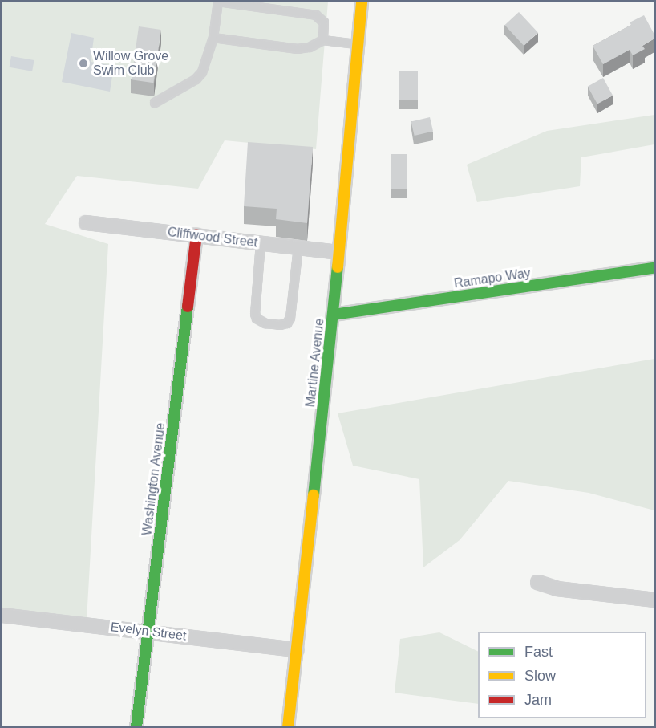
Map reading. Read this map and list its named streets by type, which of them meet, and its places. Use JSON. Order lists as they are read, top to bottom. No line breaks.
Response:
{"streets":{"street":["Cliffwood Street","Ramapo Way","Martine Avenue","Washington Avenue","Evelyn Street"]},"crossings":[["Cliffwood Street","Martine Avenue"],["Cliffwood Street","Washington Avenue"],["Ramapo Way","Martine Avenue"],["Martine Avenue","Evelyn Street"],["Washington Avenue","Evelyn Street"]],"places":["Willow Grove Swim Club"],"legend":["Fast","Slow","Jam"]}
